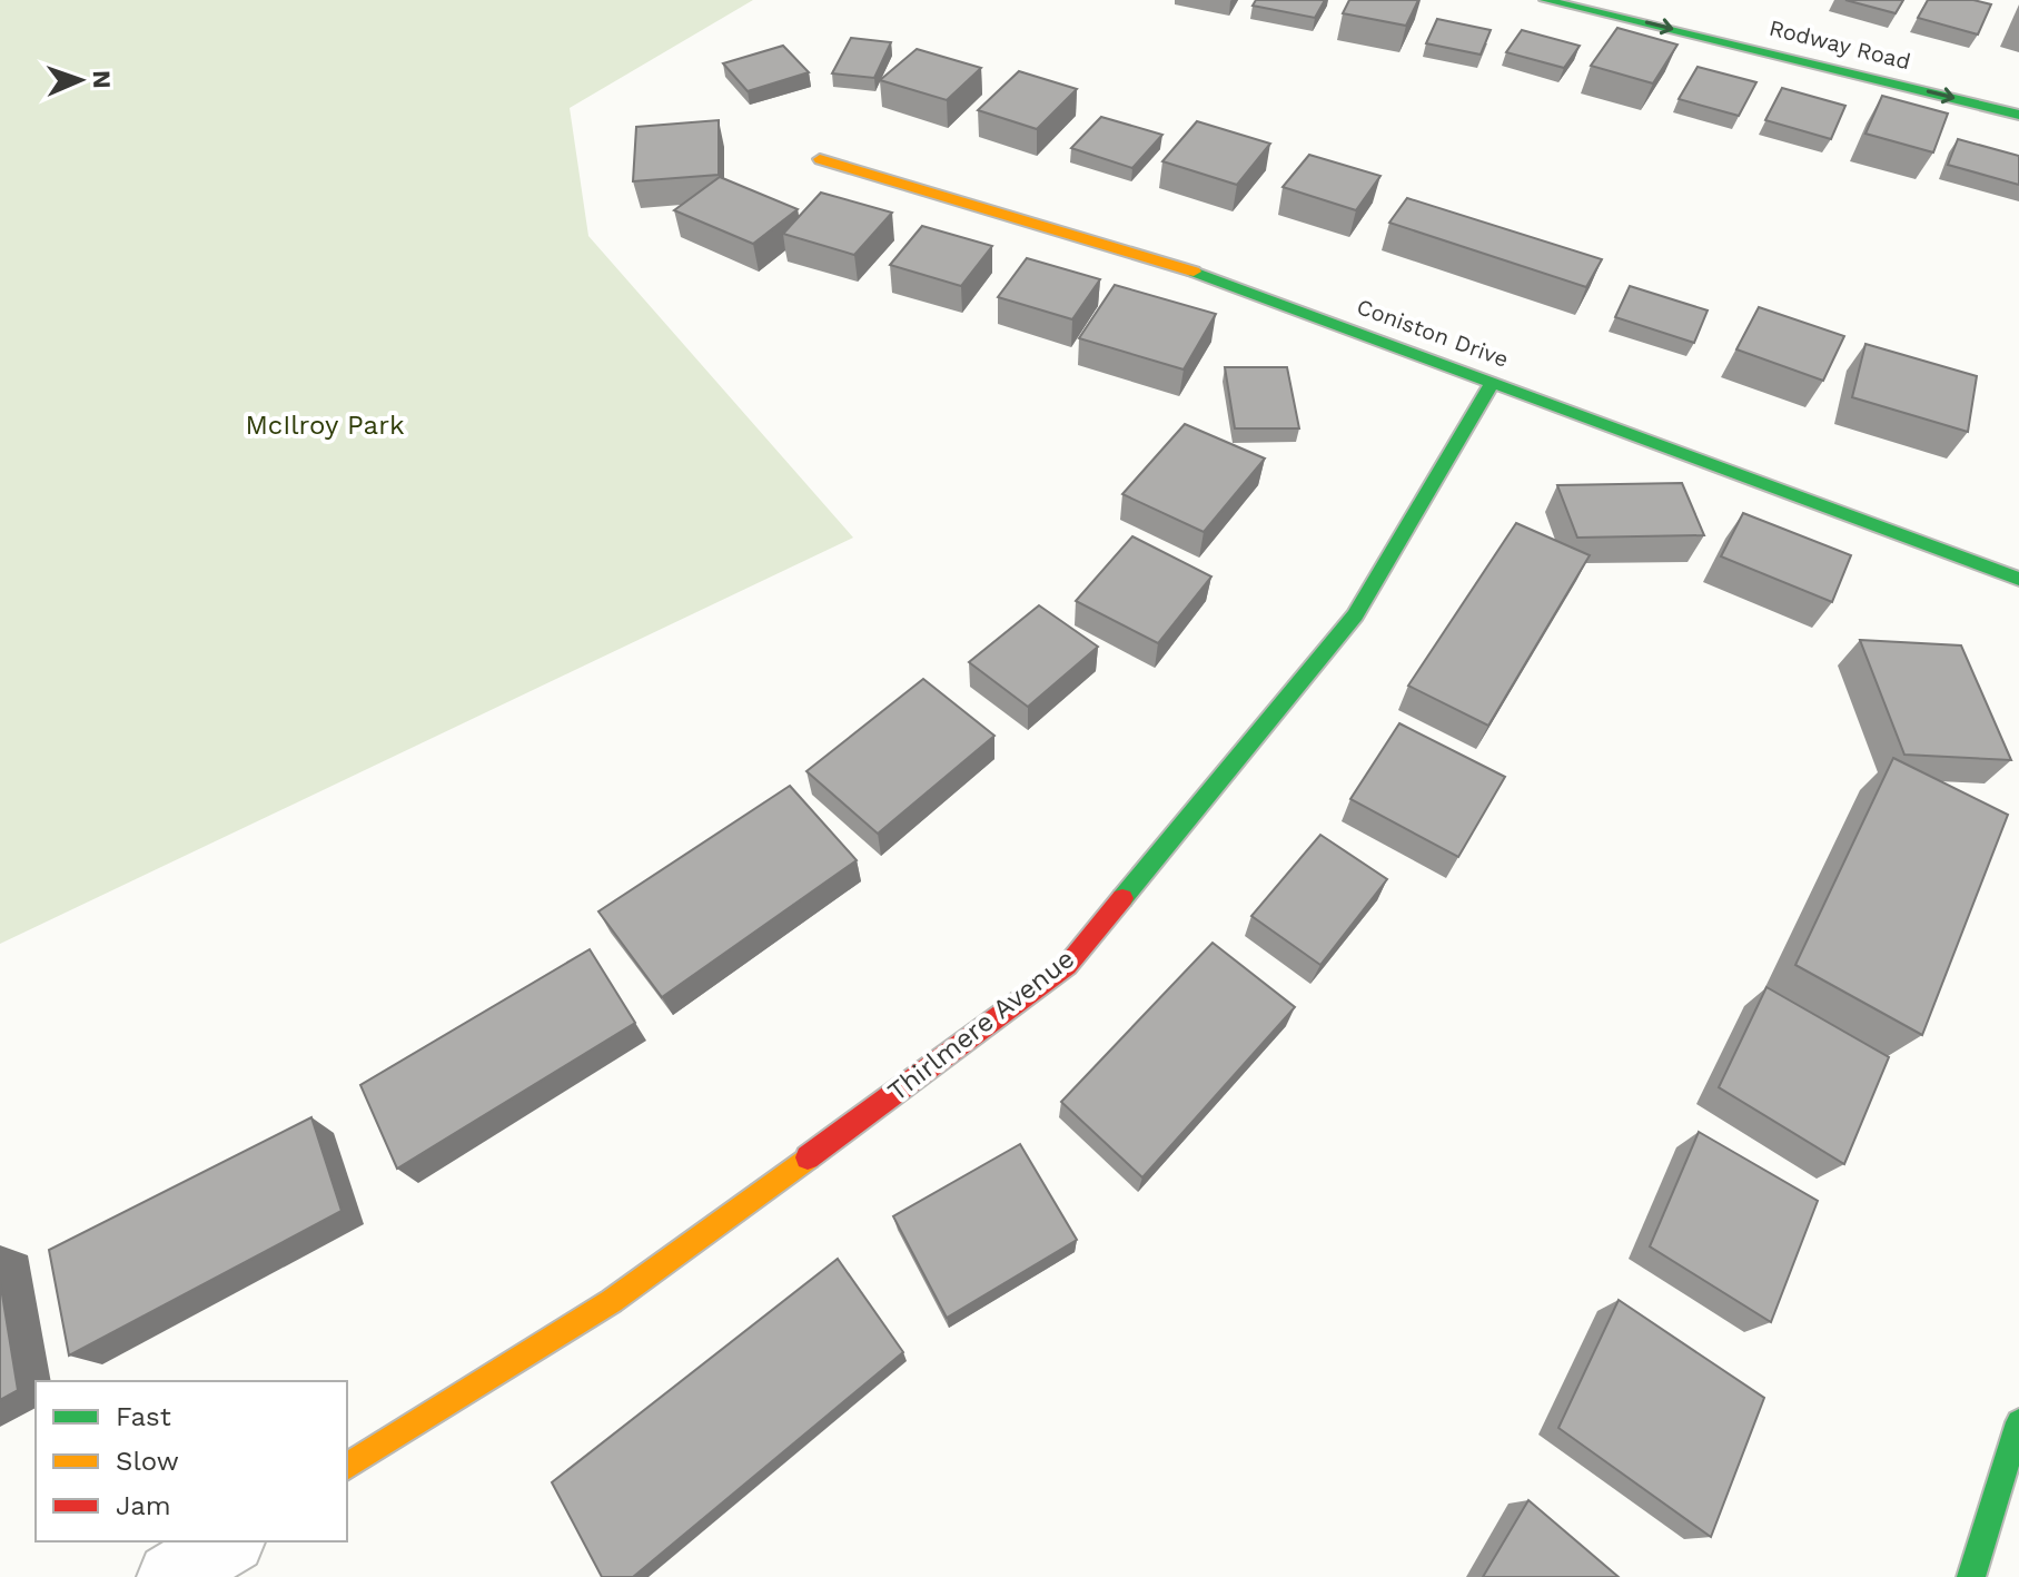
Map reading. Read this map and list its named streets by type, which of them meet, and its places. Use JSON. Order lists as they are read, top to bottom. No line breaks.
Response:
{"streets":{"street":["Rodway Road","Coniston Drive","Thirlmere Avenue"]},"crossings":[["Coniston Drive","Thirlmere Avenue"]],"one_way":["Rodway Road"],"parks":["McIlroy Park"],"legend":["Fast","Slow","Jam"],"north":"right"}
